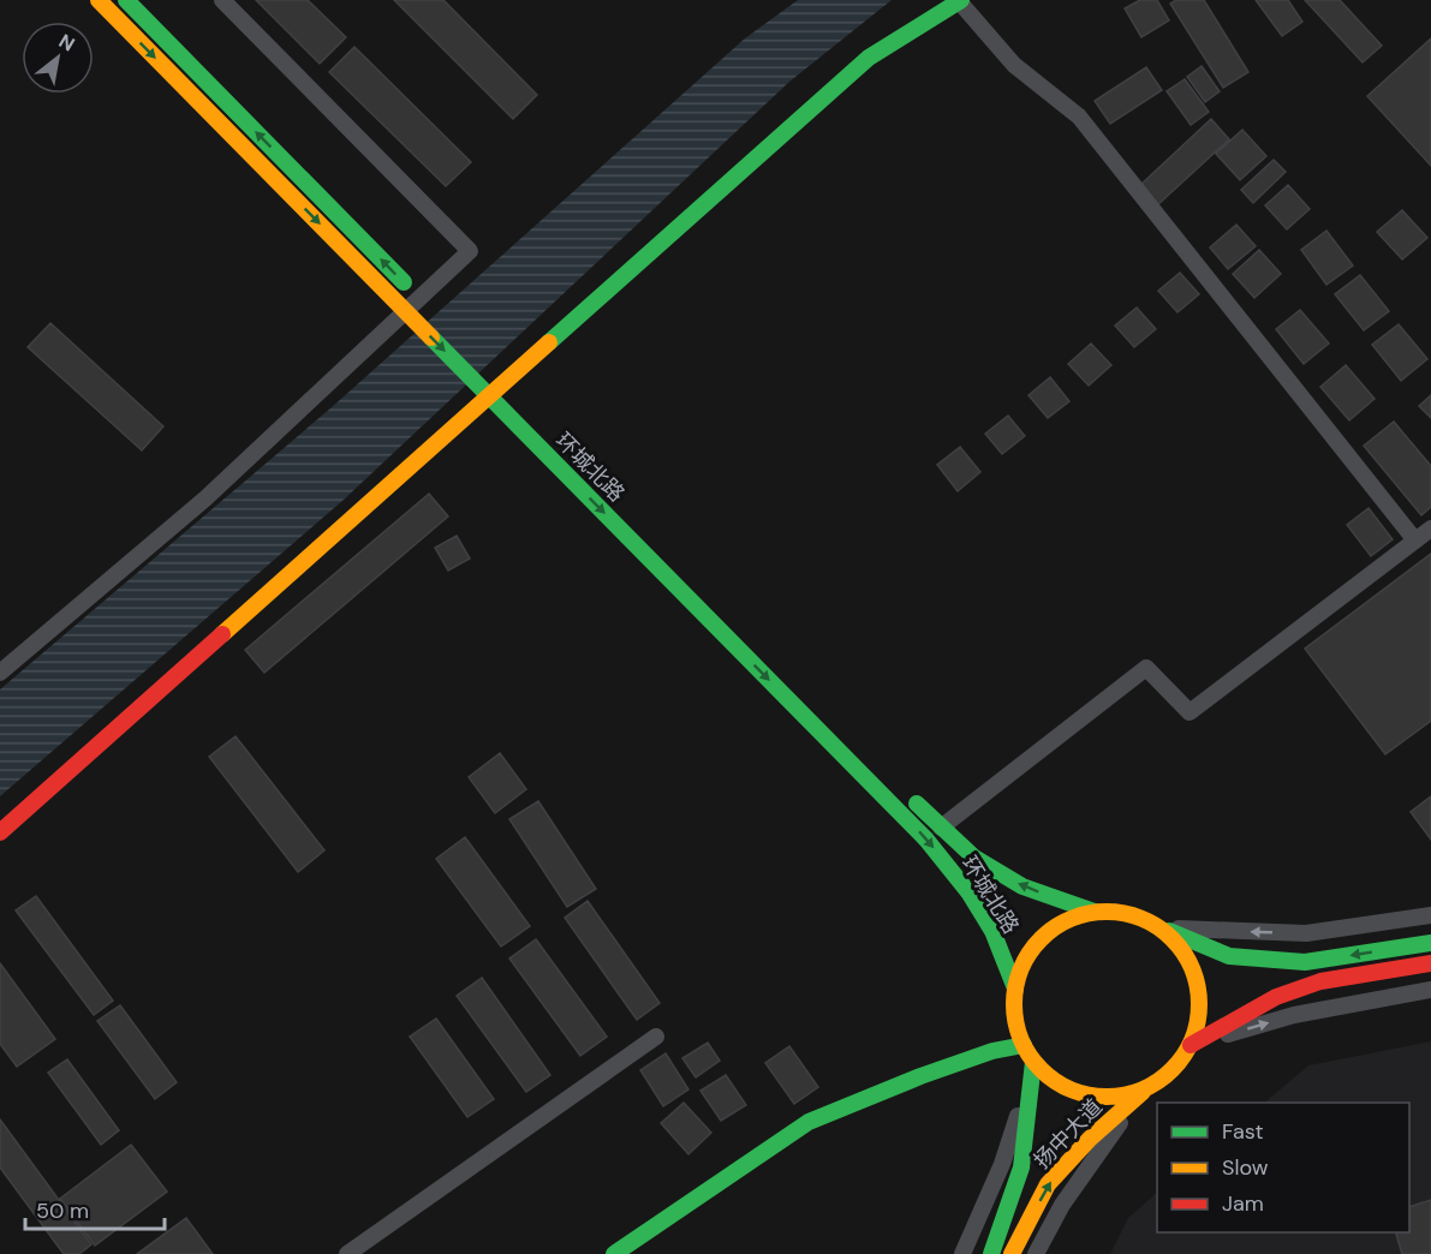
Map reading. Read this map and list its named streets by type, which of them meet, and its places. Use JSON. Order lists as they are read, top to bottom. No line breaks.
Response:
{"streets":{"main road":["环城北路","扬中大道"]},"crossings":[["环城北路","扬中大道"]],"one_way":["扬中大道"],"legend":["Fast","Slow","Jam"],"scale_bar":"50 m","north":"top right"}
